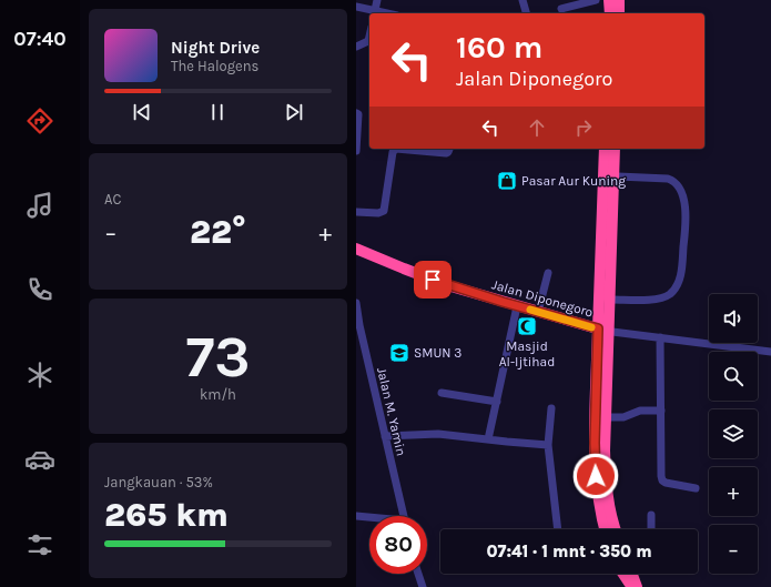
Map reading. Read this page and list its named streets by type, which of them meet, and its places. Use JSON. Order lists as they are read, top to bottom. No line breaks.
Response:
{"streets":{"highway":["Jalan Diponegoro"],"street":["Jalan M. Yamin"]},"places":{"shop":["Pasar Aur Kuning"],"mosque":["Masjid Al-Ijtihad"],"school or university":["SMUN 3"]},"page":{"tabs":"07:40","turn":["160 m","Jalan Diponegoro"],"song":["Night Drive","The Halogens"],"tile":["AC",["73","km/h"],["Jangkauan · 53%","265 km"]],"heat":["−","22°","+"],"map_buttons":["+","−"],"limit":"80","trip":"07:41 · 1 mnt · 350 m"}}
